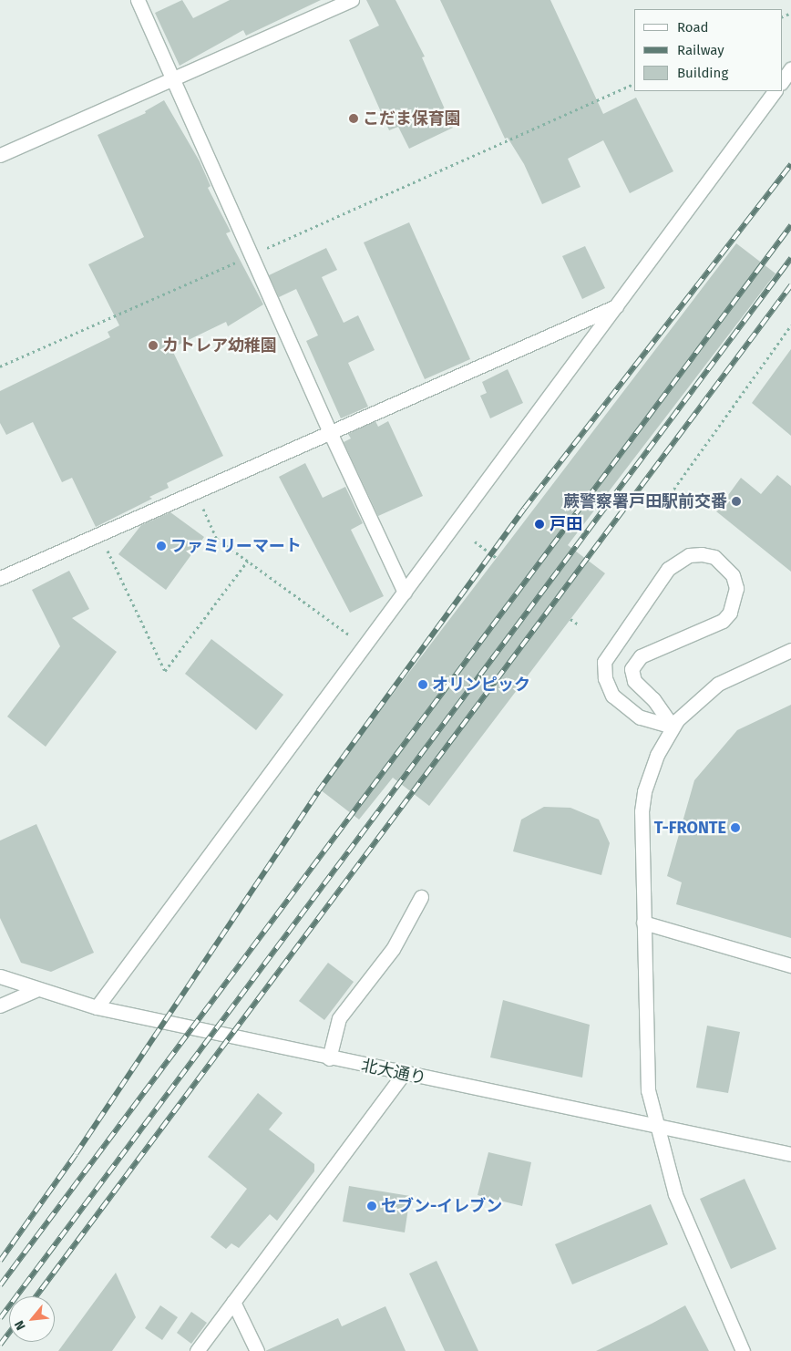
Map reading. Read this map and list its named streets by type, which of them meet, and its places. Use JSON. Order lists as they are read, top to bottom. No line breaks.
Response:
{"streets":{"street":["北大通り"]},"places":["こだま保育園","カトレア幼稚園","蕨警察署戸田駅前交番","戸田","ファミリーマート","オリンピック","T-FRONTE","セブン-イレブン"],"legend":["Road","Railway","Building"],"north":"bottom left"}
